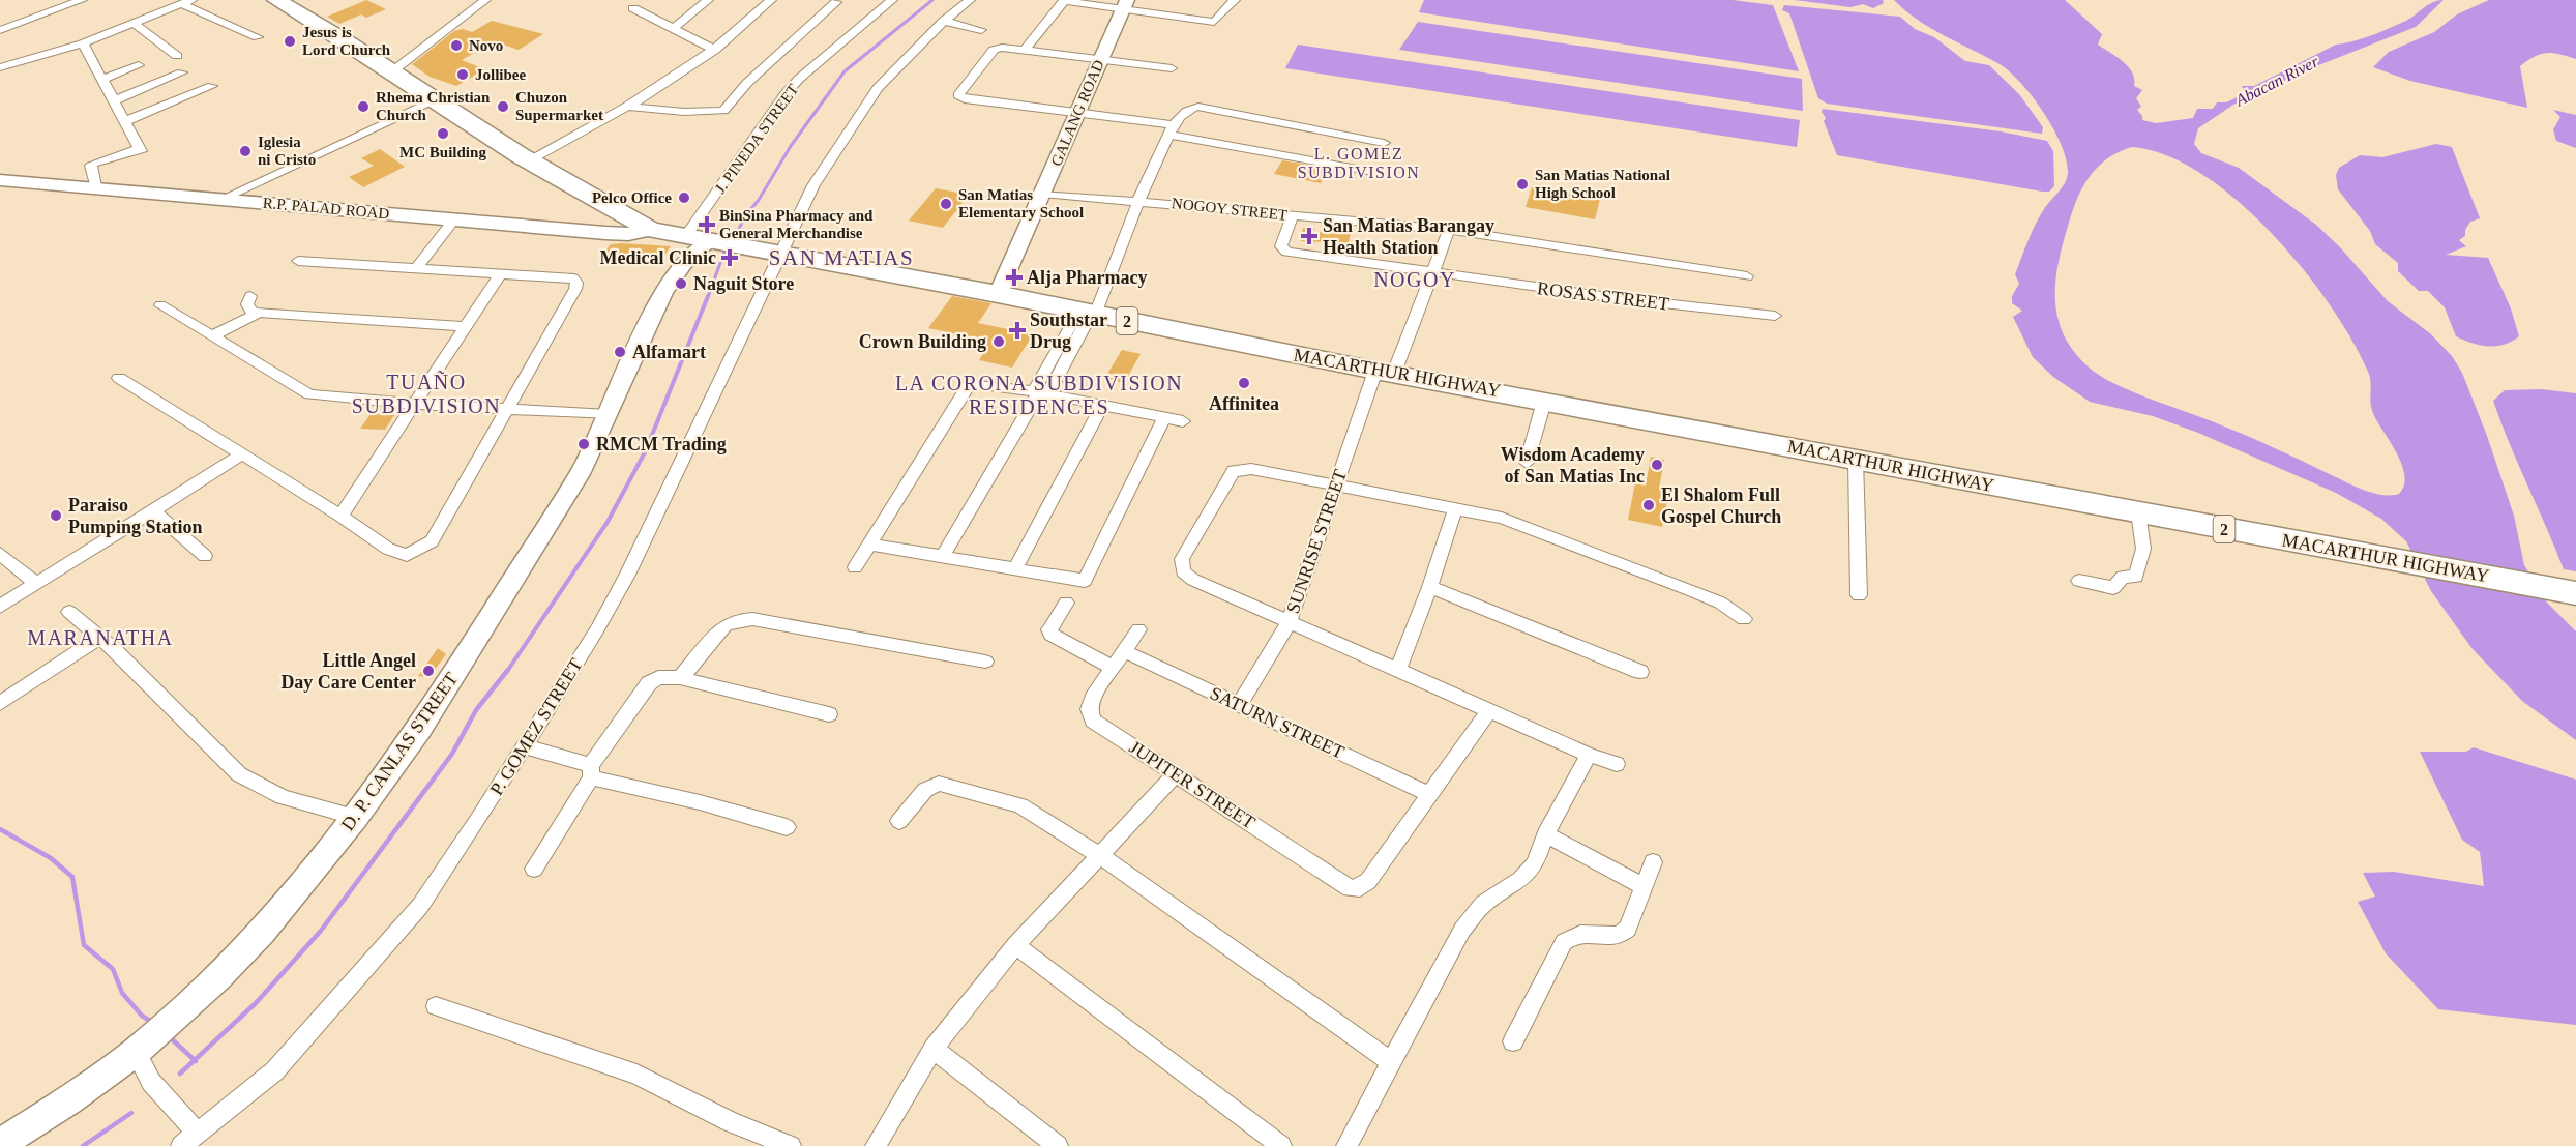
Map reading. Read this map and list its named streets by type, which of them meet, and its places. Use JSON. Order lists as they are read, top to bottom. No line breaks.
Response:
{"streets":{"highway":["2","MACARTHUR HIGHWAY"],"street":["GALANG ROAD","J. PINEDA STREET","R.P. PALAD ROAD","NOGOY STREET","ROSAS STREET","SUNRISE STREET","SATURN STREET","P. GOMEZ STREET","D. P. CANLAS STREET","JUPITER STREET"]},"crossings":[["GALANG ROAD","NOGOY STREET"],["GALANG ROAD","MACARTHUR HIGHWAY"],["J. PINEDA STREET","MACARTHUR HIGHWAY"],["J. PINEDA STREET","D. P. CANLAS STREET"],["R.P. PALAD ROAD","MACARTHUR HIGHWAY"],["NOGOY STREET","ROSAS STREET"],["NOGOY STREET","SUNRISE STREET"],["ROSAS STREET","SUNRISE STREET"],["MACARTHUR HIGHWAY","SUNRISE STREET"],["MACARTHUR HIGHWAY","P. GOMEZ STREET"],["MACARTHUR HIGHWAY","D. P. CANLAS STREET"],["SUNRISE STREET","SATURN STREET"],["SATURN STREET","JUPITER STREET"]],"districts":["L. GOMEZ SUBDIVISION","SAN MATIAS","NOGOY","TUAÑO SUBDIVISION","LA CORONA SUBDIVISION RESIDENCES","MARANATHA"],"water":["Abacan River"],"places":{"other":["Jesus is Lord Church","Novo","Jollibee","Rhema Christian Church","Chuzon Supermarket","MC Building","Iglesia ni Cristo","San Matias National High School","Pelco Office","San Matias Elementary School","Naguit Store","Crown Building","Alfamart","Affinitea","RMCM Trading","Wisdom Academy of San Matias Inc","El Shalom Full Gospel Church","Paraiso Pumping Station","Little Angel Day Care Center"],"health":["BinSina Pharmacy and General Merchandise","San Matias Barangay Health Station","Medical Clinic","Alja Pharmacy","Southstar Drug"]}}
